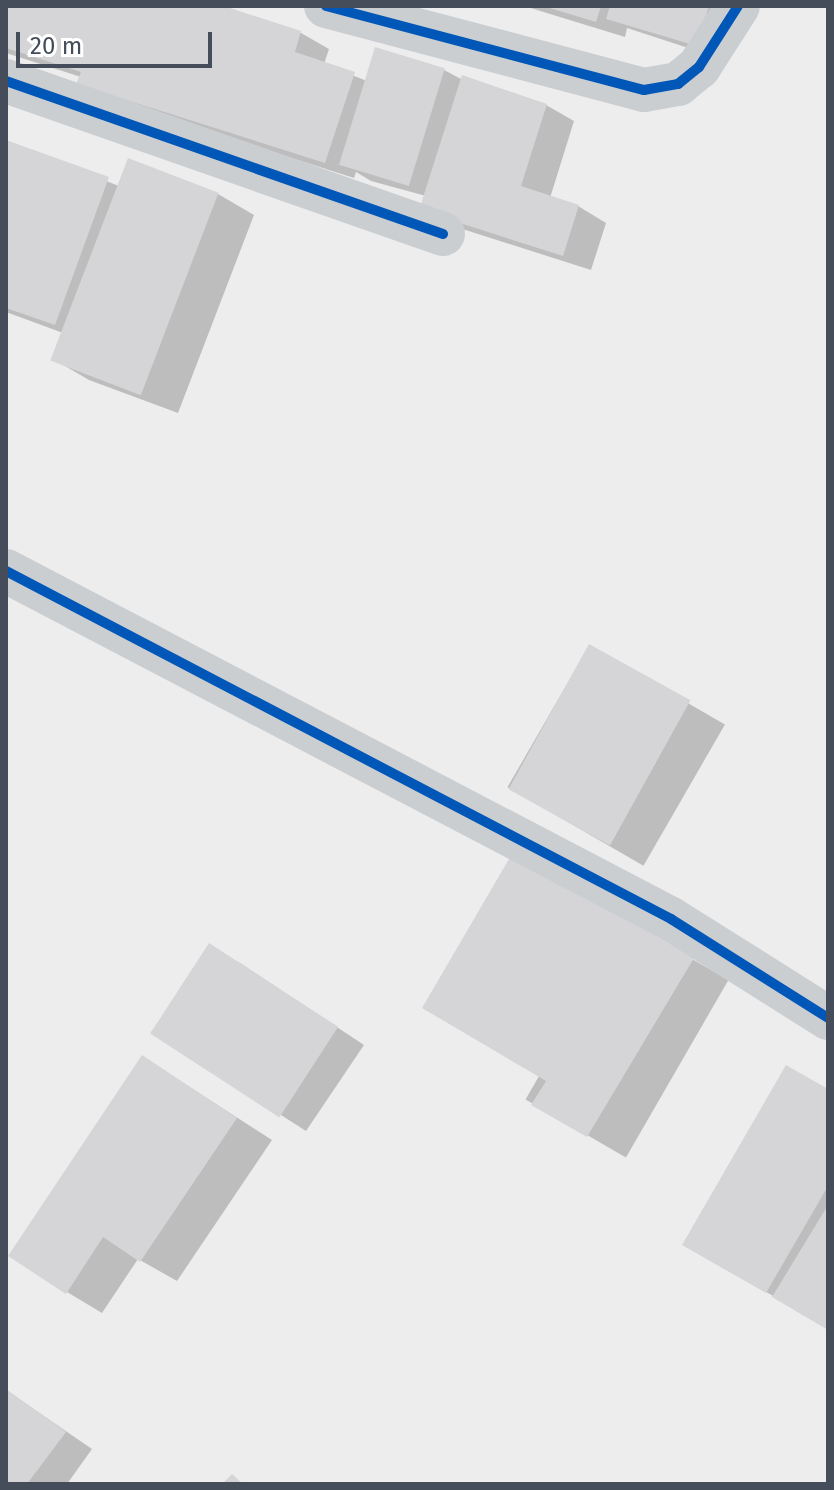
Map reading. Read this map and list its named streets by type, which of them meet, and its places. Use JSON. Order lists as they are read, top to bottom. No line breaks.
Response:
{"scale_bar":"20 m"}
